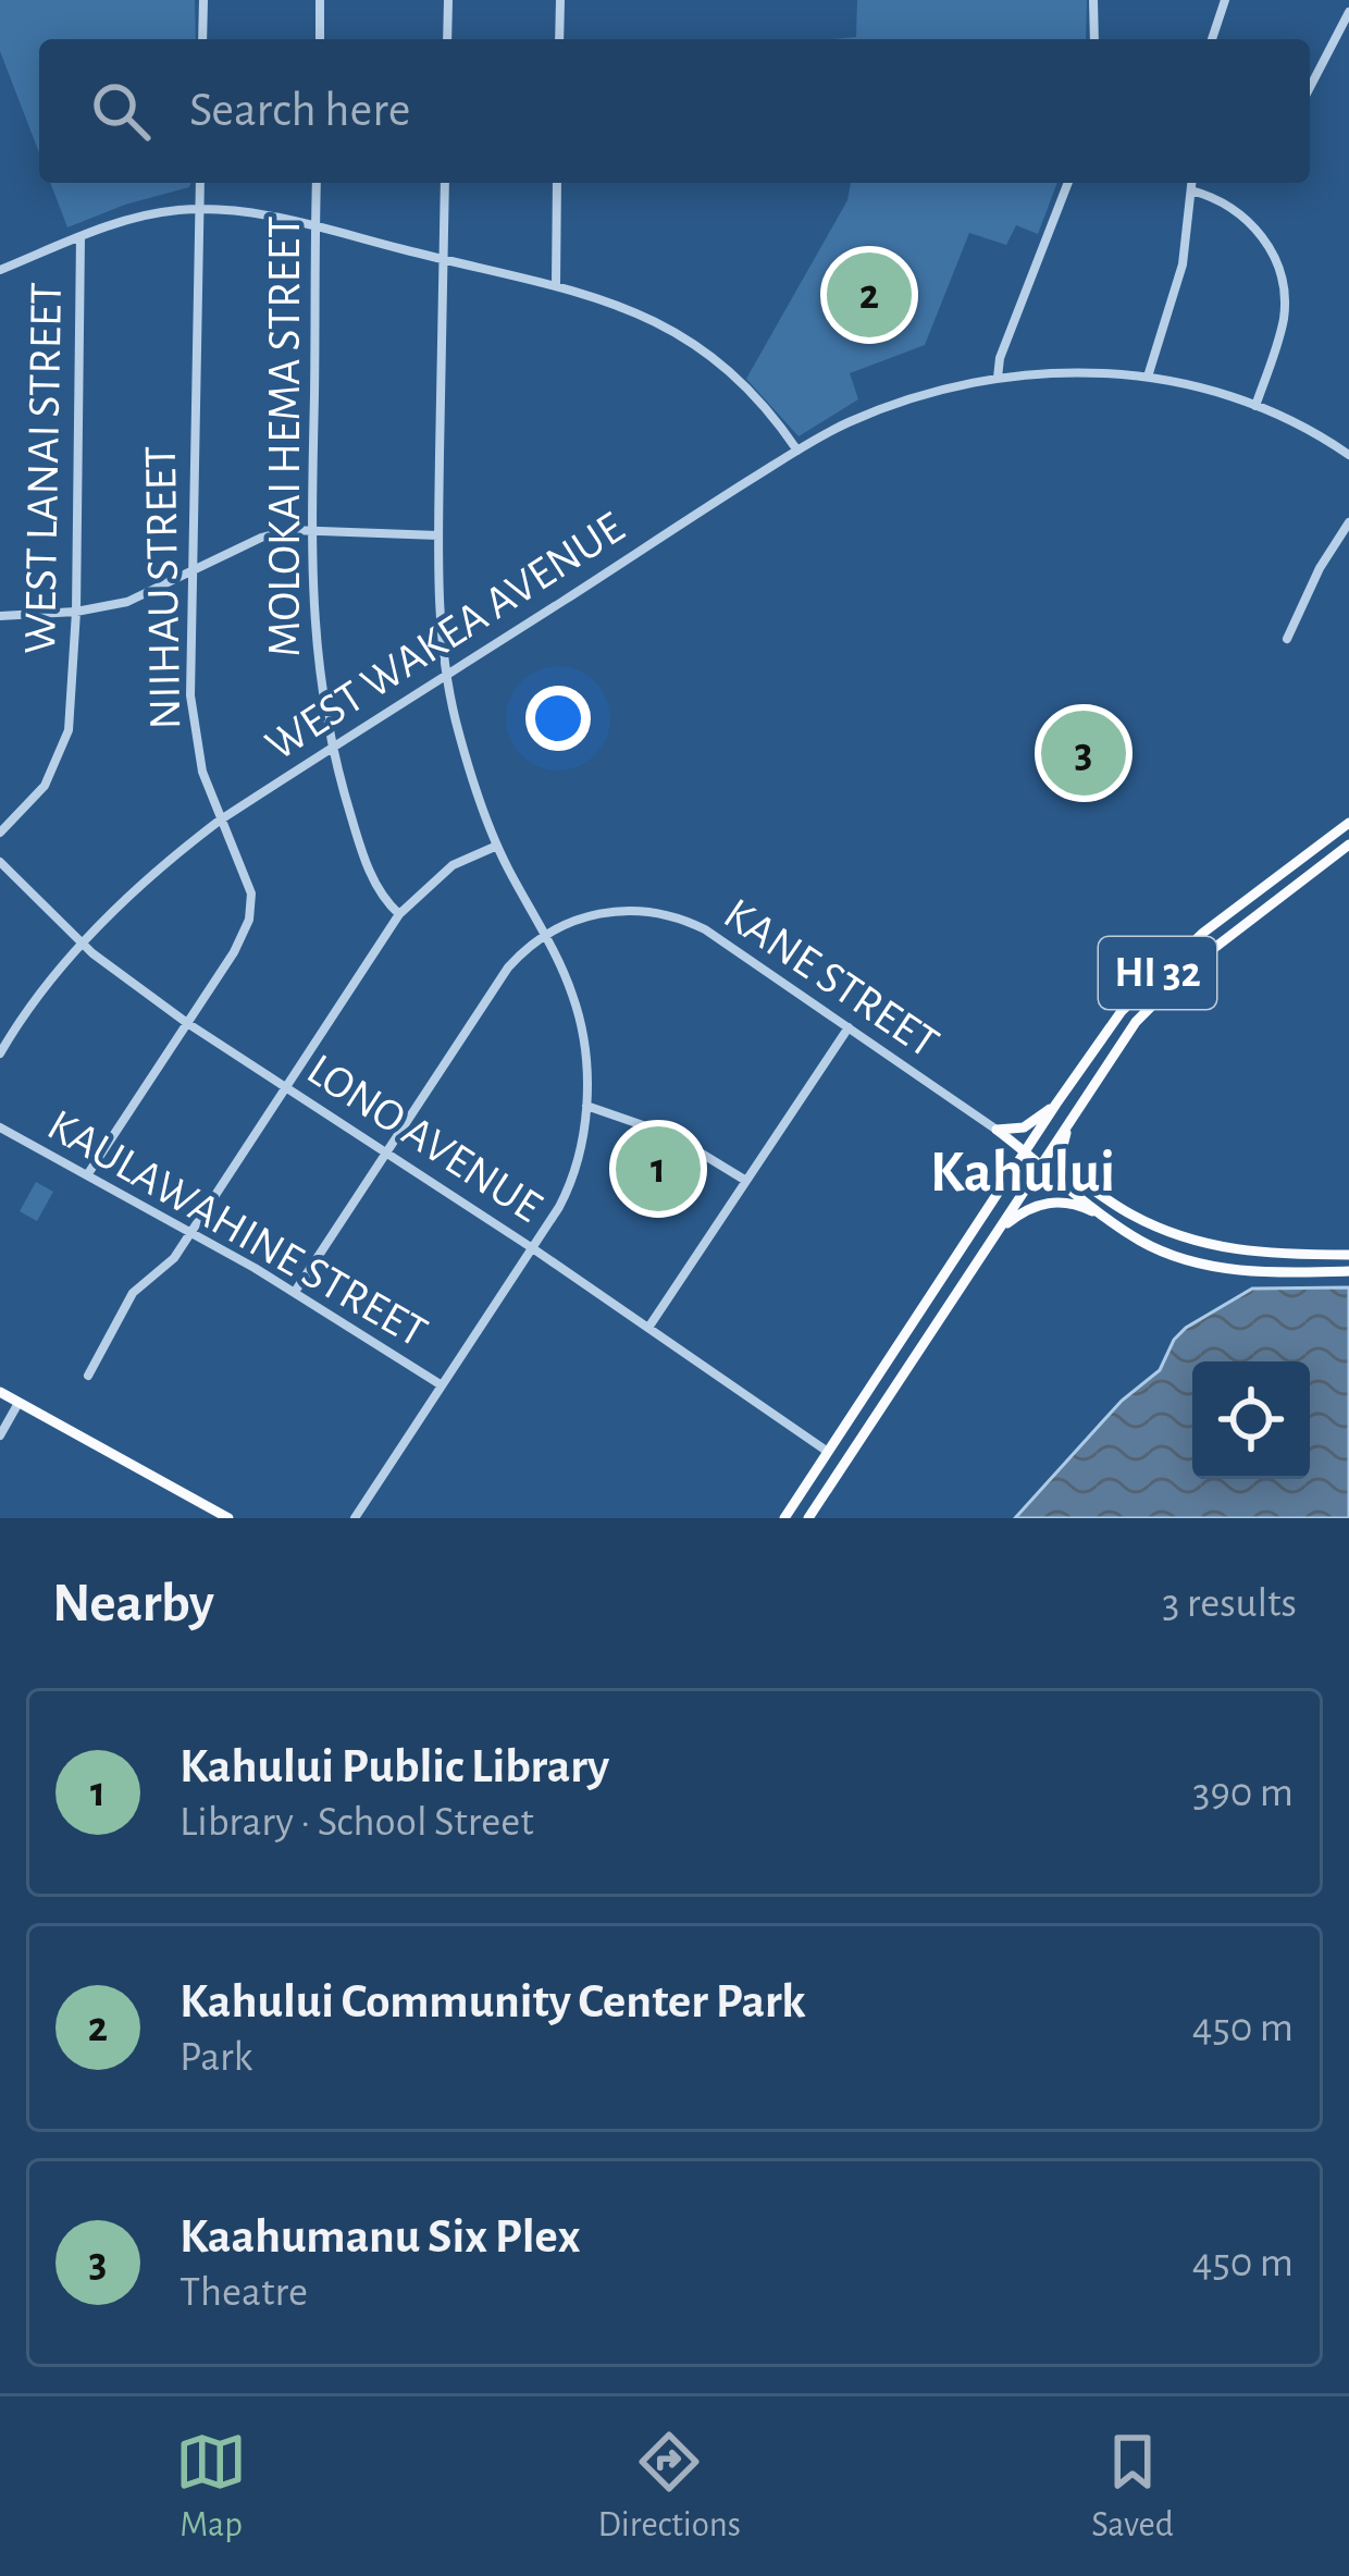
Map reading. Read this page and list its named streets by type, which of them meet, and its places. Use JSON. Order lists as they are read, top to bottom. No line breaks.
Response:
{"streets":{"main road":["HI 32"],"street":["MOLOKAI HEMA STREET","WEST LANAI STREET","NIIHAU STREET","WEST WAKEA AVENUE","KANE STREET","LONO AVENUE","KAULAWAHINE STREET"]},"crossings":[["MOLOKAI HEMA STREET","WEST WAKEA AVENUE"],["NIIHAU STREET","WEST WAKEA AVENUE"],["NIIHAU STREET","LONO AVENUE"],["NIIHAU STREET","KAULAWAHINE STREET"],["WEST WAKEA AVENUE","LONO AVENUE"],["HI 32","LONO AVENUE"]],"districts":["Kahului"],"page":{"search":"Search here","pins":["2","3","1"],"heading":["Nearby","3 results"],"list":[{"mark":"1","name":"Kahului Public Library","note":"Library · School Street","value":"390 m"},{"mark":"2","name":"Kahului Community Center Park","note":"Park","value":"450 m"},{"mark":"3","name":"Kaahumanu Six Plex","note":"Theatre","value":"450 m"}],"nav":["Map","Directions","Saved"]}}
